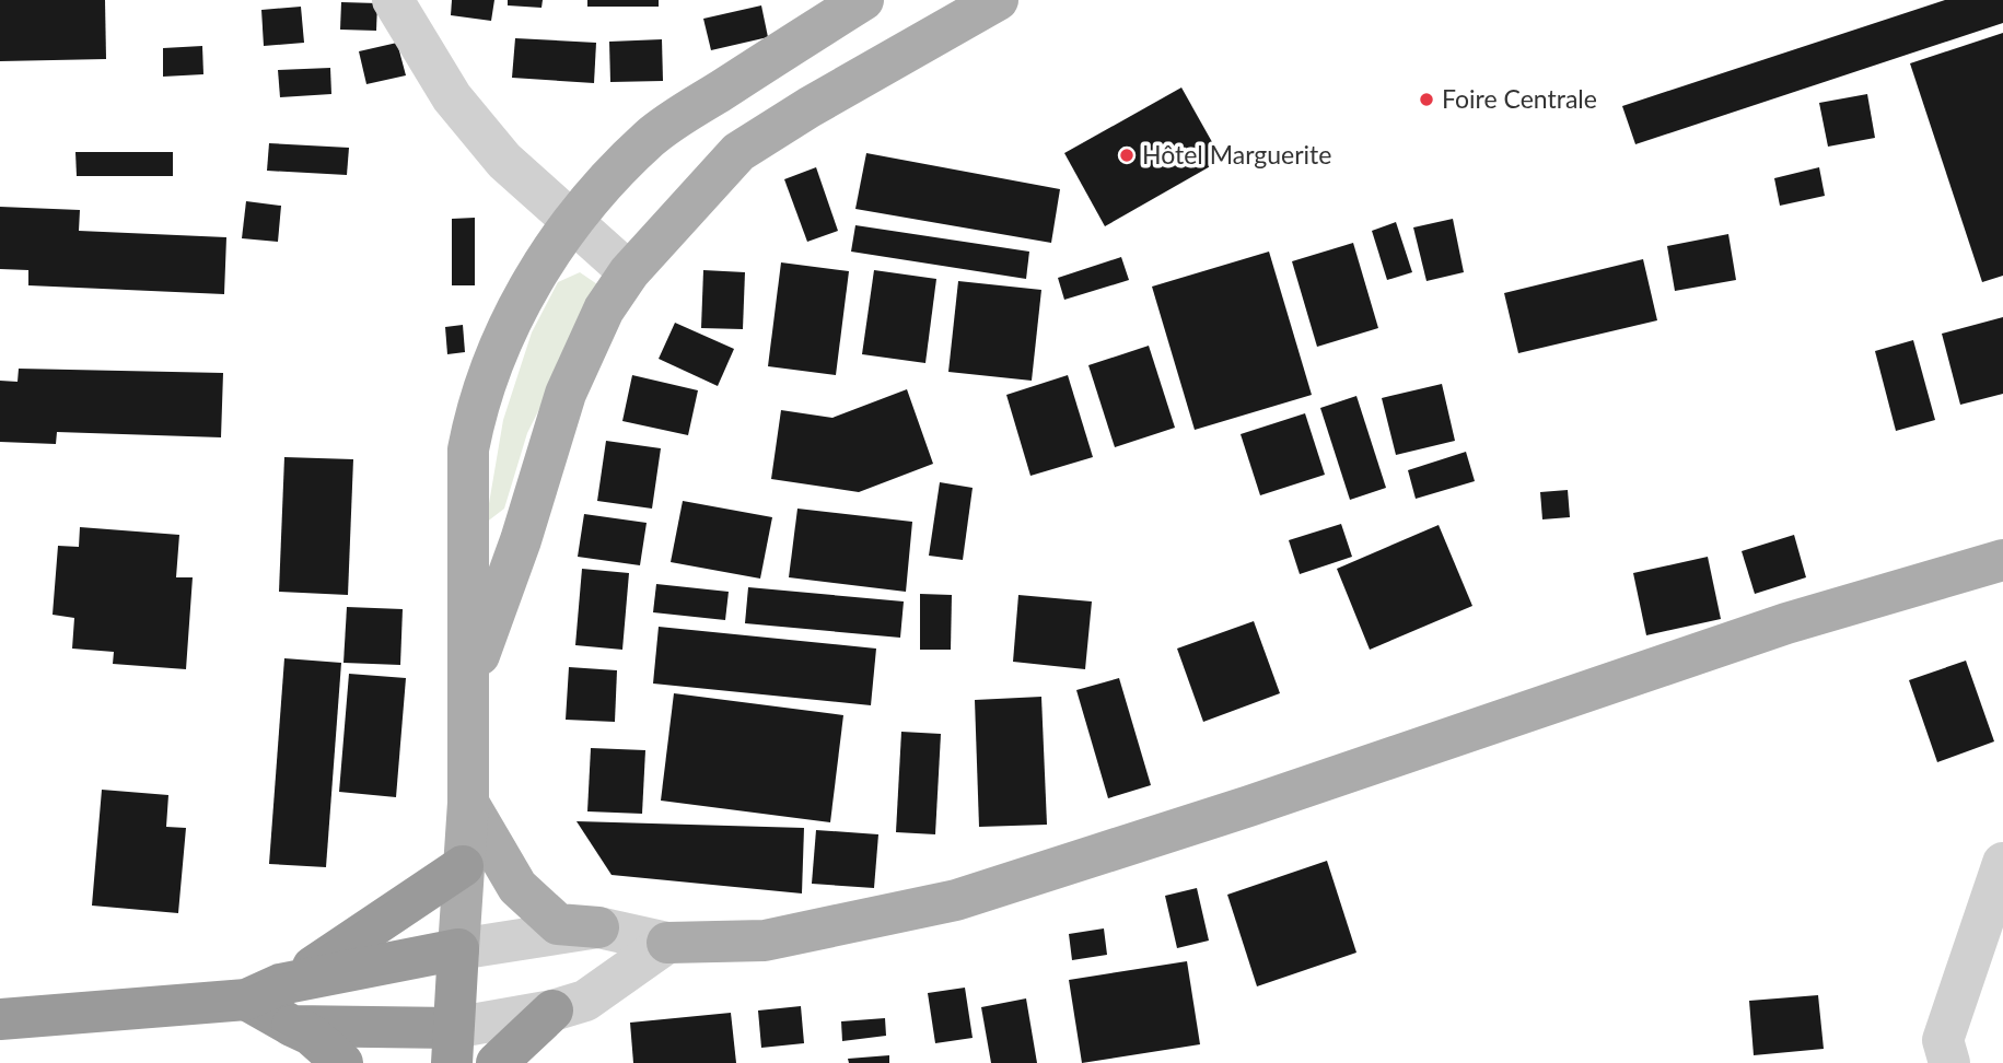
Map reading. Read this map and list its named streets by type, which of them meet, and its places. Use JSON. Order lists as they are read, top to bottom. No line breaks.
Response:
{"places":["Foire Centrale","Hôtel Marguerite"]}
